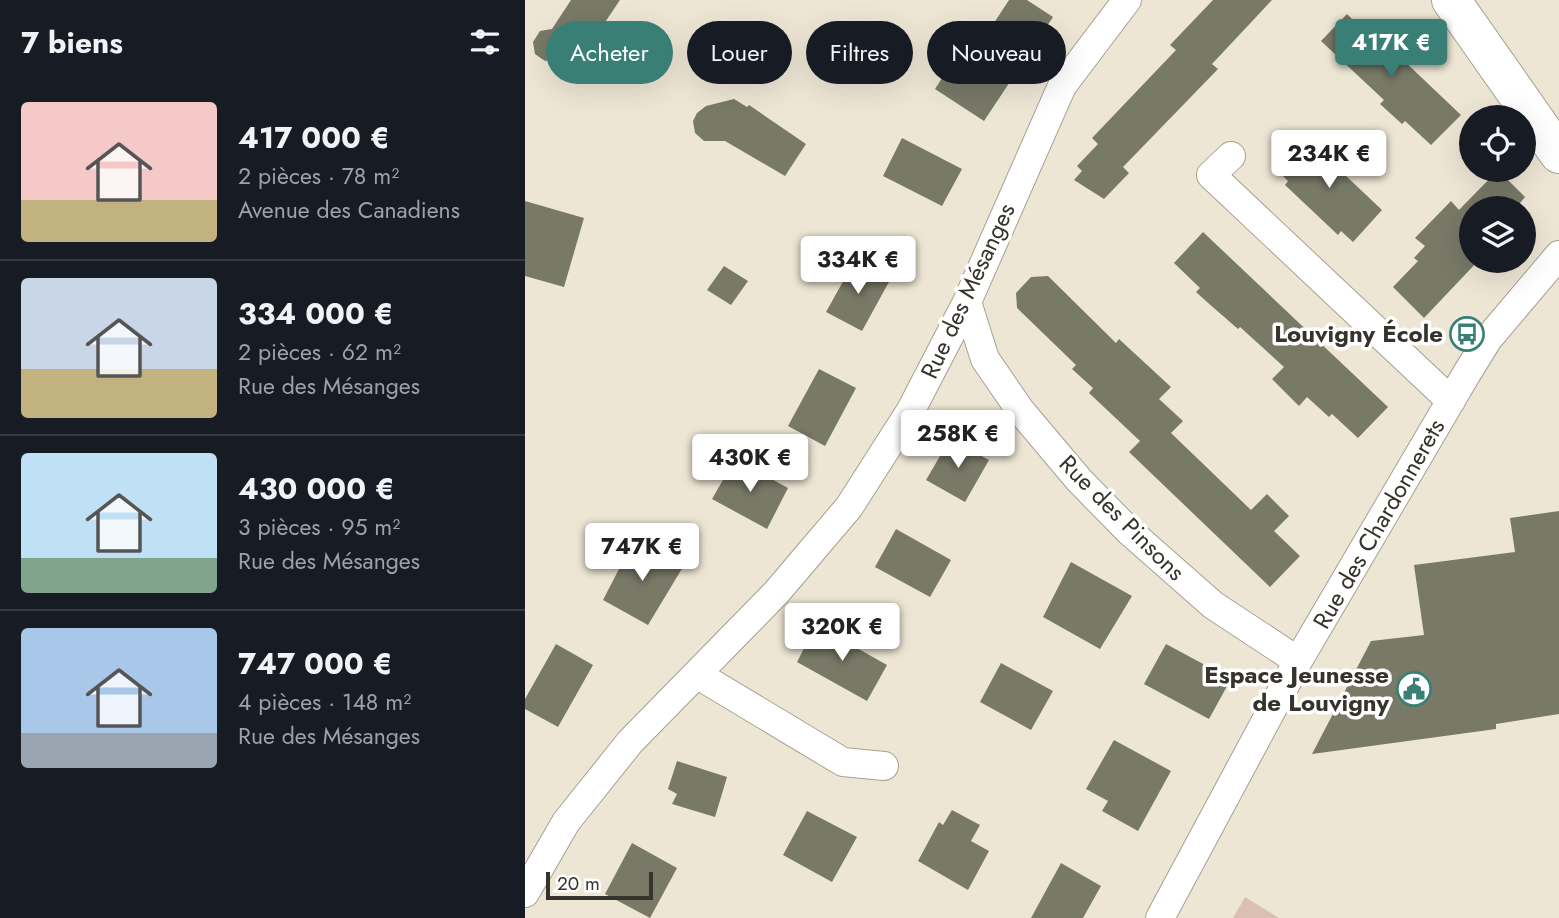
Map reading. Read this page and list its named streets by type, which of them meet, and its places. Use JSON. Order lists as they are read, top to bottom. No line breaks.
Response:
{"streets":{"street":["Rue des Mésanges","Rue des Pinsons","Rue des Chardonnerets"]},"crossings":[["Rue des Mésanges","Rue des Pinsons"],["Rue des Pinsons","Rue des Chardonnerets"]],"places":{"bus stop":["Louvigny École"],"public building":["Espace Jeunesse de Louvigny"]},"scale_bar":"20 m","page":{"heading":"7 biens","price":["417K €","234K €","334K €","258K €","430K €","747K €","320K €"],"chip":["Acheter","Louer","Filtres","Nouveau"],"list":[{"name":"417 000 €","note":"2 pièces · 78 m² · Avenue des Canadiens"},{"name":"334 000 €","note":"2 pièces · 62 m² · Rue des Mésanges"},{"name":"430 000 €","note":"3 pièces · 95 m² · Rue des Mésanges"},{"name":"747 000 €","note":"4 pièces · 148 m² · Rue des Mésanges"}],"scale":"20 m"}}
